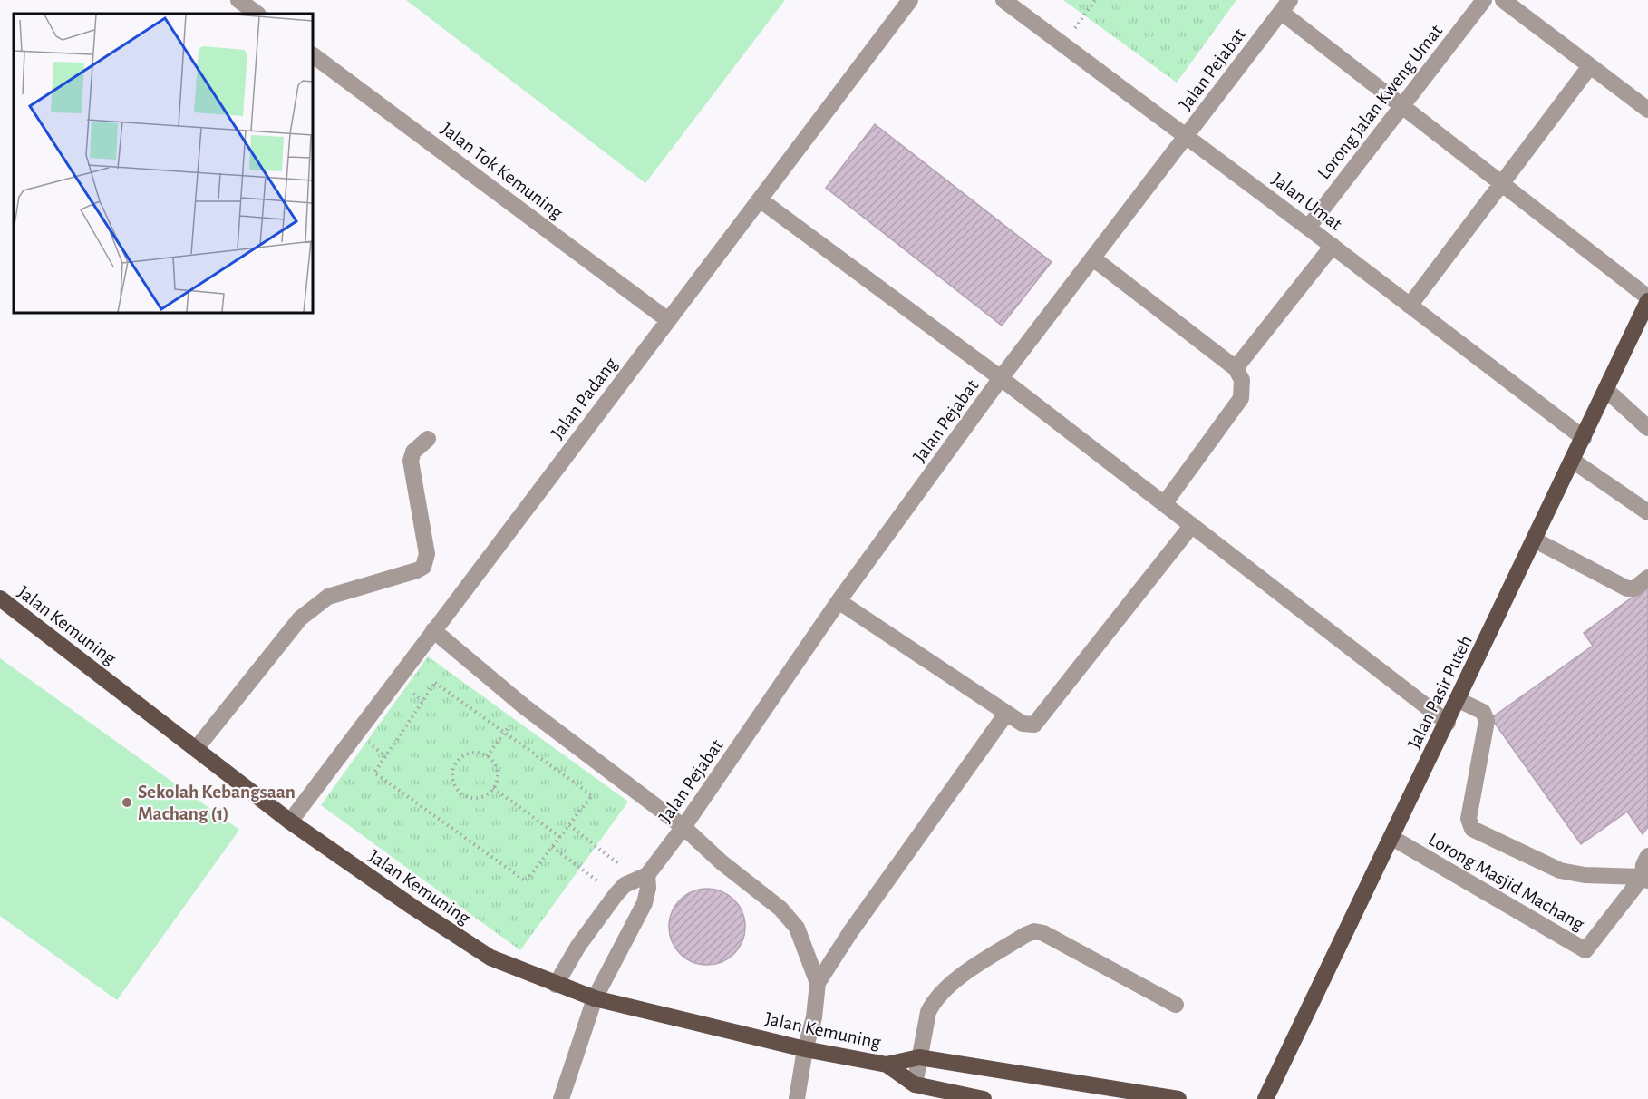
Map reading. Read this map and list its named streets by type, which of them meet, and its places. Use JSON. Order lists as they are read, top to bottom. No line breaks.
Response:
{"streets":{"main road":["Jalan Kemuning","Jalan Pasir Puteh"],"street":["Jalan Pejabat","Lorong Jalan Kweng Umat","Jalan Tok Kemuning","Jalan Umat","Jalan Padang","Lorong Masjid Machang"]},"crossings":[["Jalan Pejabat","Jalan Umat"],["Jalan Pejabat","Jalan Kemuning"],["Lorong Jalan Kweng Umat","Jalan Umat"],["Jalan Tok Kemuning","Jalan Padang"],["Jalan Umat","Jalan Pasir Puteh"],["Jalan Padang","Jalan Kemuning"],["Jalan Pasir Puteh","Lorong Masjid Machang"]],"places":["Sekolah Kebangsaan Machang (1)"]}
